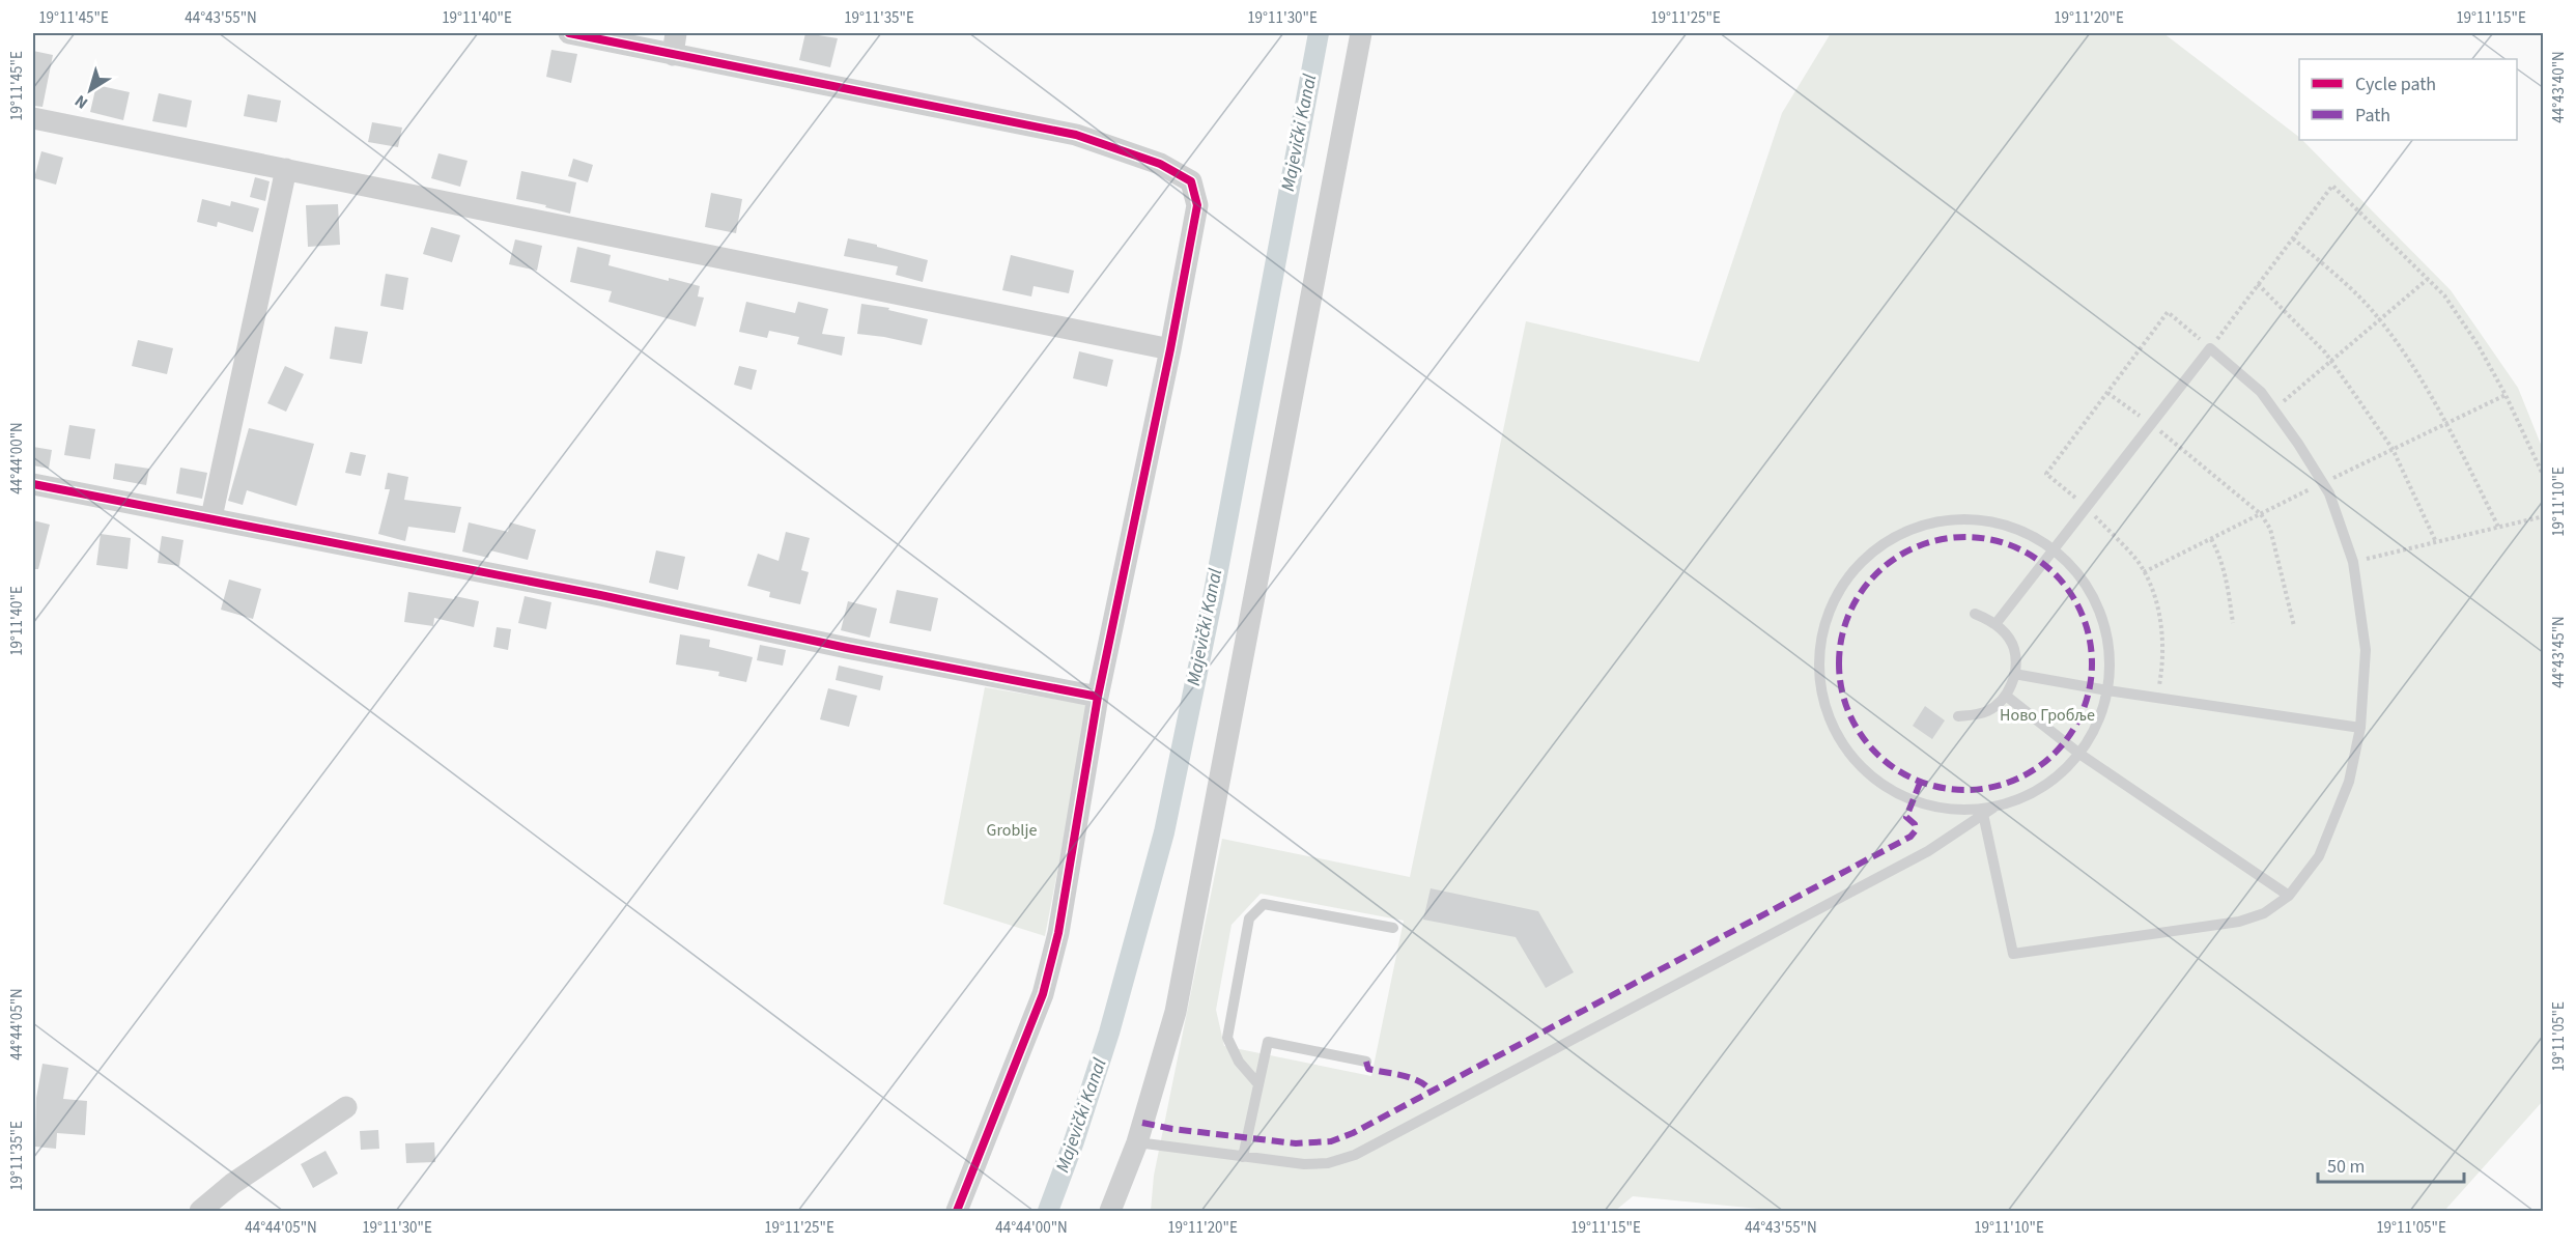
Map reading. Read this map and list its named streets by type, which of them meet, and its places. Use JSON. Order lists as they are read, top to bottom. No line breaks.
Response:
{"water":["Majevički Kanal"],"parks":["Ново Гробље","Groblje"],"legend":["Cycle path","Path"],"scale_bar":"50 m","north":"bottom left","coordinates":["19°11'45\"E","44°43'55\"N","19°11'40\"E","19°11'35\"E","19°11'30\"E","19°11'25\"E","19°11'20\"E","19°11'15\"E","44°43'40\"N","44°44'00\"N","19°11'10\"E","44°43'45\"N","44°44'05\"N","19°11'05\"E"]}
